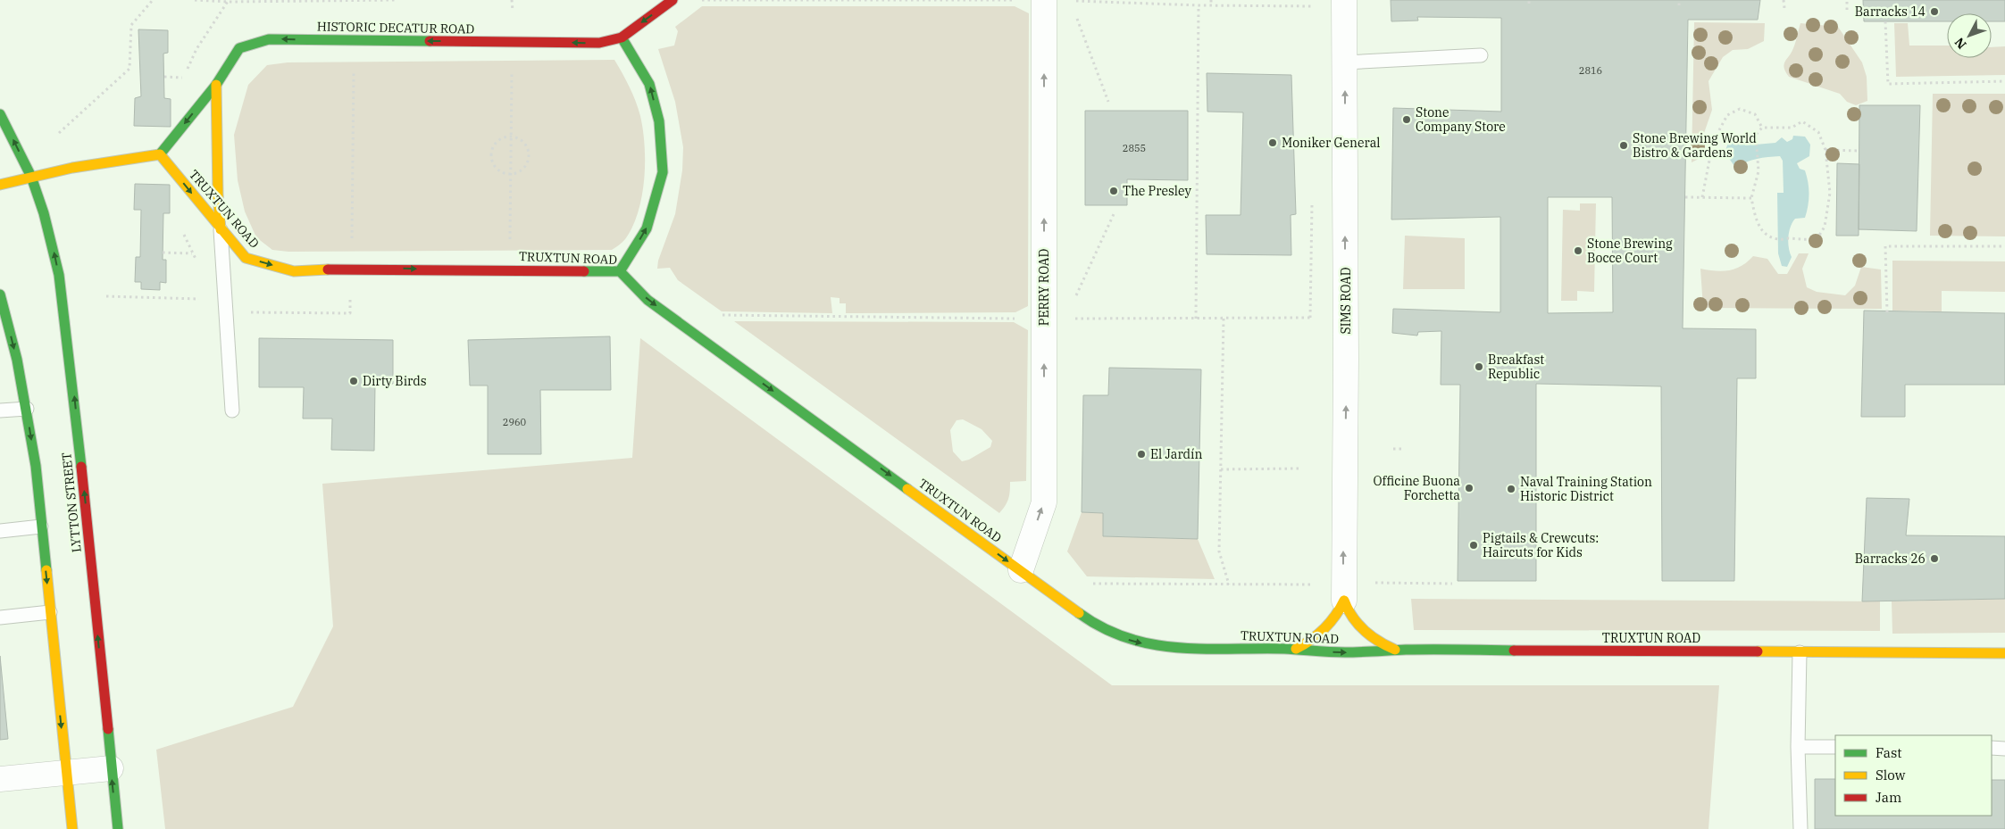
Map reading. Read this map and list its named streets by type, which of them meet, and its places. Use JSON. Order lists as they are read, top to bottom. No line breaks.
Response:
{"streets":{"street":["HISTORIC DECATUR ROAD","TRUXTUN ROAD","PERRY ROAD","SIMS ROAD","LYTTON STREET"]},"crossings":[["HISTORIC DECATUR ROAD","TRUXTUN ROAD"],["TRUXTUN ROAD","PERRY ROAD"]],"one_way":["HISTORIC DECATUR ROAD","TRUXTUN ROAD","PERRY ROAD","SIMS ROAD"],"places":["Barracks 14","Stone Company Store","Moniker General","Stone Brewing World Bistro & Gardens","The Presley","Stone Brewing Bocce Court","Breakfast Republic","Dirty Birds","El Jardín","Officine Buona Forchetta","Naval Training Station Historic District","Pigtails & Crewcuts: Haircuts for Kids","Barracks 26"],"house_numbers":["2816","2855","2960"],"legend":["Fast","Slow","Jam"],"north":"bottom left"}
